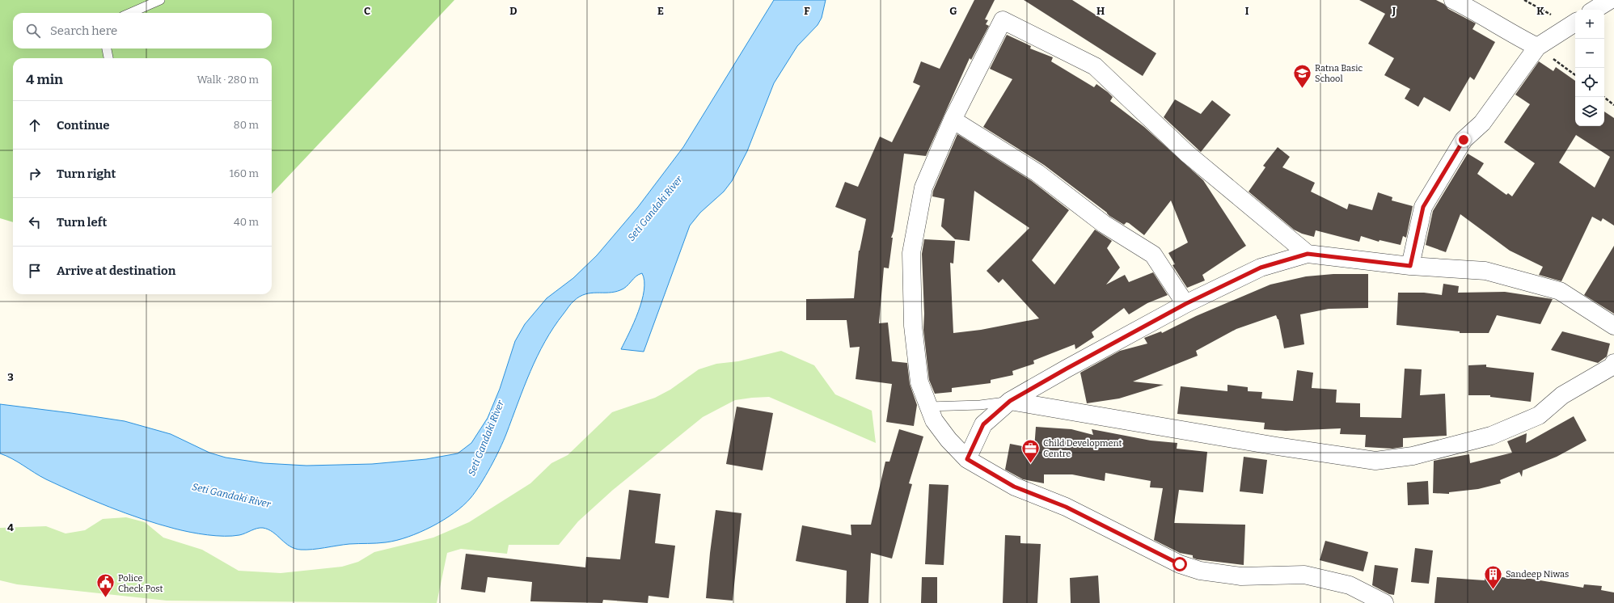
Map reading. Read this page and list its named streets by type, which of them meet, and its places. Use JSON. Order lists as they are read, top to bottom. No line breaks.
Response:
{"water":["Seti Gandaki River"],"places":{"school or university":["Ratna Basic School"],"office":["Child Development Centre"],"building":["Sandeep Niwas"],"public building":["Police Check Post"]},"page":{"map_buttons":["+","−"],"search":"Search here","heading":["4 min","Walk · 280 m"],"list":[["Continue","80 m"],["Turn right","160 m"],["Turn left","40 m"],"Arrive at destination"]},"grid":{"columns":["C","D","E","F","G","H","I","J","K"],"rows":["3","4"]}}
